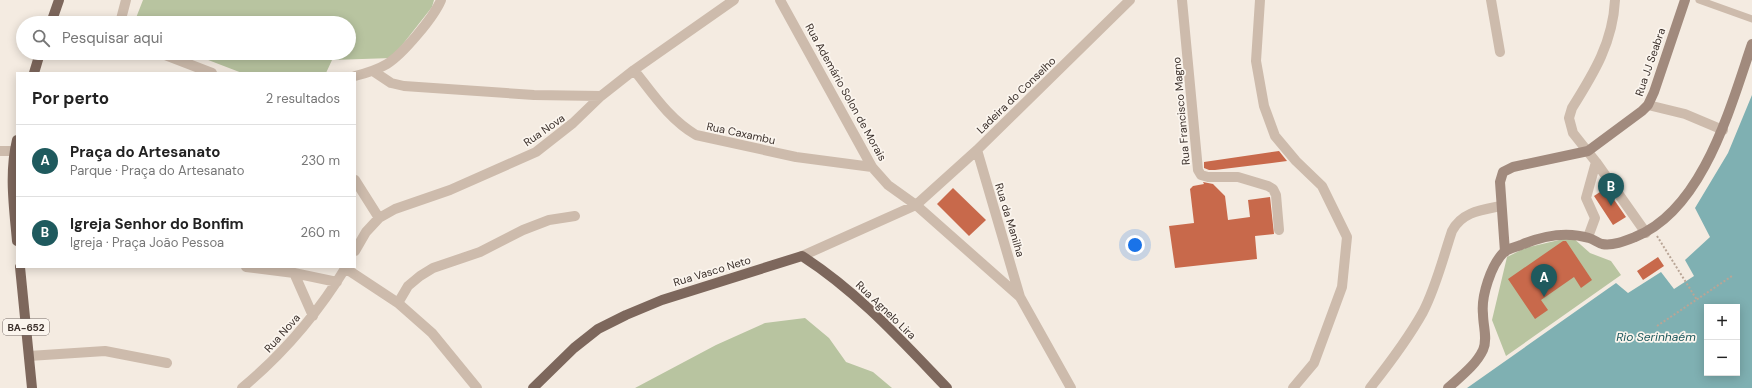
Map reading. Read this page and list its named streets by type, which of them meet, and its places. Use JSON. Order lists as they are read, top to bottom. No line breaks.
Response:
{"streets":{"main road":["Rua Vasco Neto","Rua Agnelo Lira","BA-652"],"street":["Rua JJ Seabra","Rua Ademário Solon de Morais","Ladeira do Conselho","Rua Francisco Magno","Rua Nova","Rua Caxambu","Rua da Manilha"]},"crossings":[["Rua Ademário Solon de Morais","Ladeira do Conselho"],["Rua Ademário Solon de Morais","Rua Caxambu"],["Rua Ademário Solon de Morais","Rua da Manilha"],["Rua Ademário Solon de Morais","Rua Vasco Neto"],["Ladeira do Conselho","Rua da Manilha"],["Ladeira do Conselho","Rua Vasco Neto"],["Rua Nova","Rua Caxambu"],["Rua da Manilha","Rua Vasco Neto"],["Rua Vasco Neto","Rua Agnelo Lira"]],"water":["Rio Serinhaém"],"page":{"search":"Pesquisar aqui","heading":["Por perto","2 resultados"],"list":[{"mark":"A","name":"Praça do Artesanato","note":"Parque · Praça do Artesanato","value":"230 m"},{"mark":"B","name":"Igreja Senhor do Bonfim","note":"Igreja · Praça João Pessoa","value":"260 m"}],"pins":["B","A"],"map_buttons":["+","−"]}}
